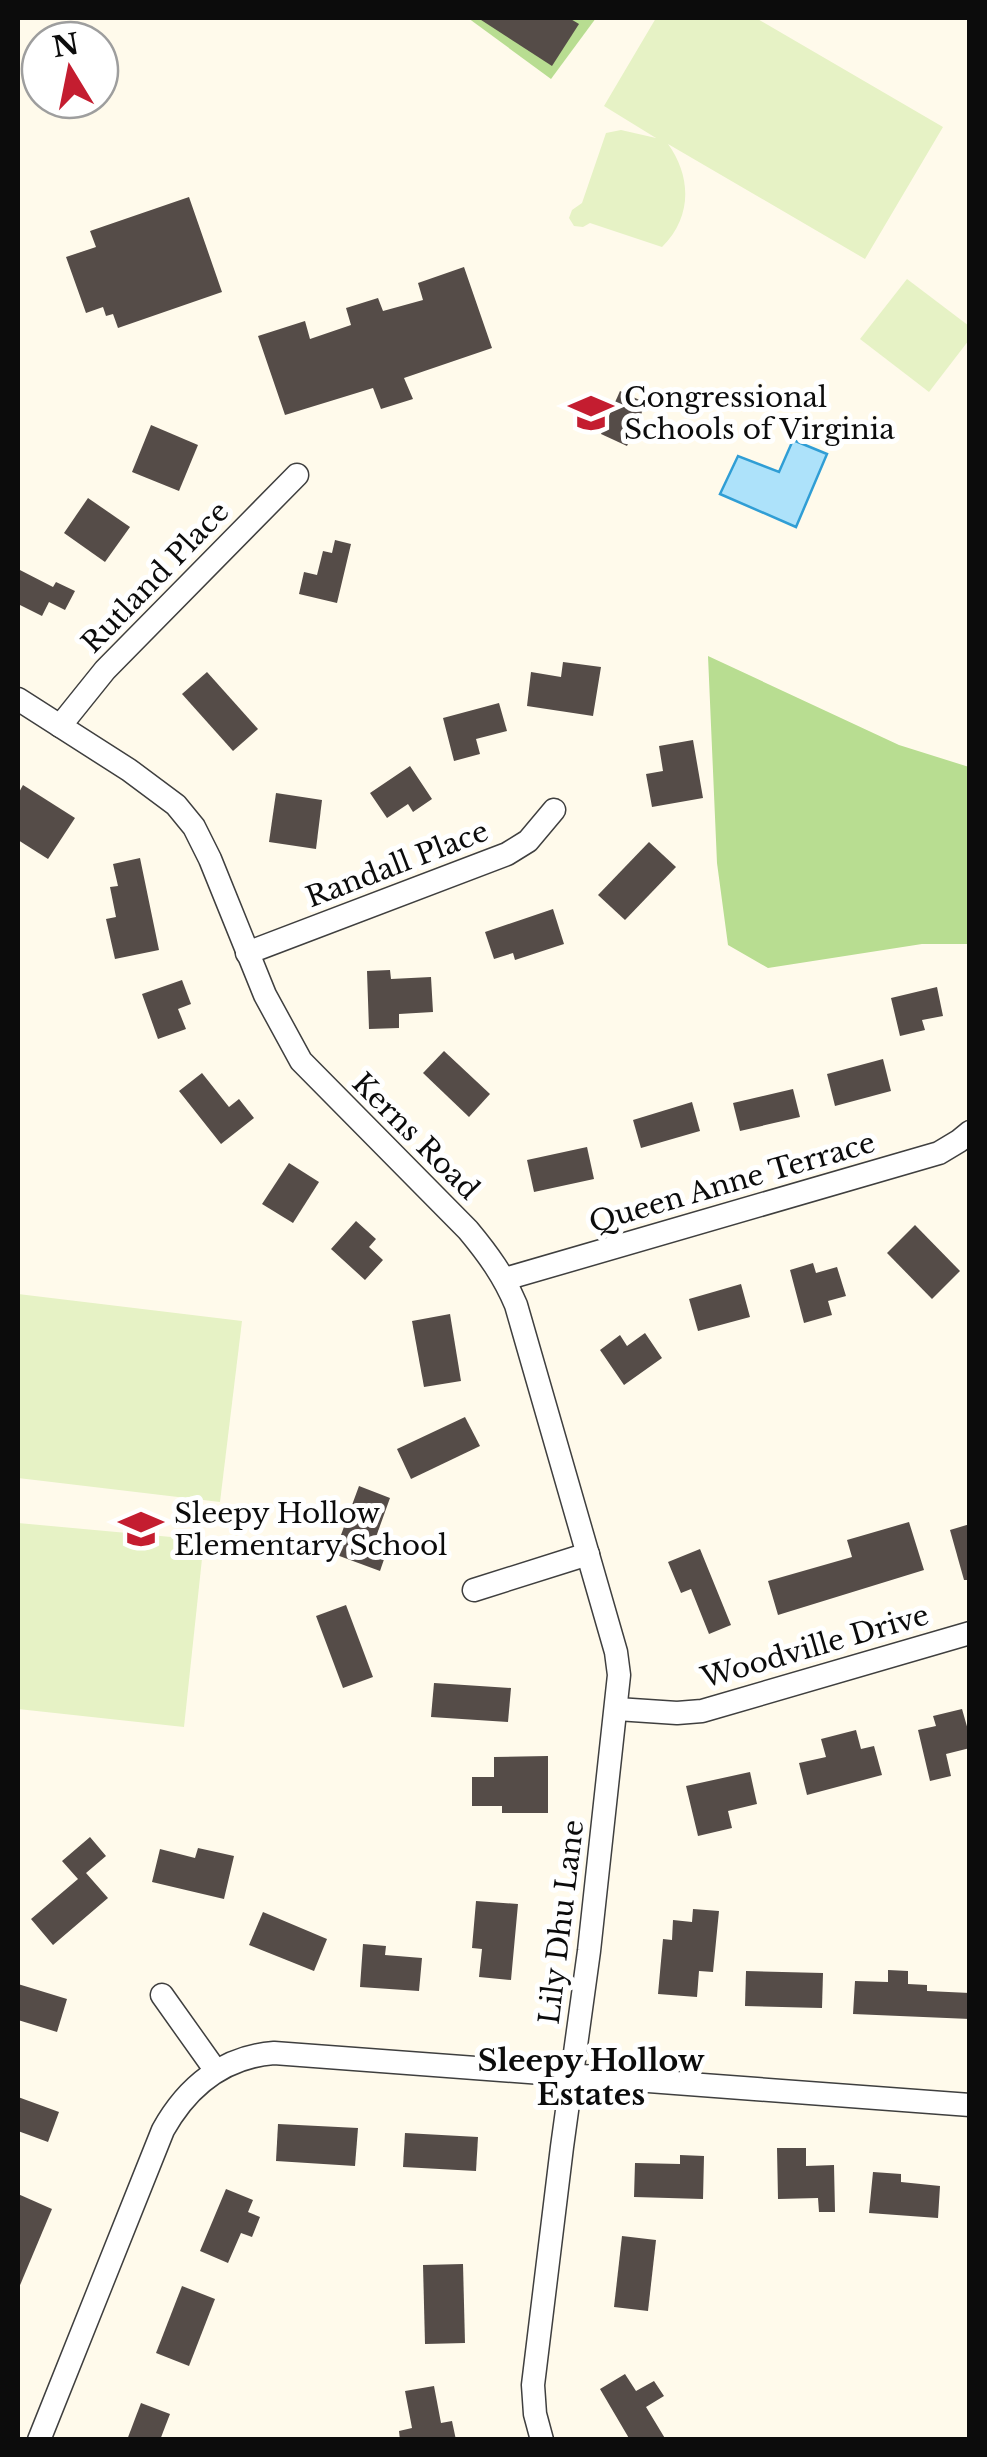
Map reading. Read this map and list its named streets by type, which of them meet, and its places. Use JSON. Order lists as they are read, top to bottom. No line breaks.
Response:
{"streets":{"street":["Rutland Place","Randall Place","Kerns Road","Queen Anne Terrace","Woodville Drive","Lily Dhu Lane"]},"crossings":[["Rutland Place","Kerns Road"],["Randall Place","Kerns Road"],["Kerns Road","Queen Anne Terrace"],["Kerns Road","Woodville Drive"],["Kerns Road","Lily Dhu Lane"],["Woodville Drive","Lily Dhu Lane"]],"districts":["Sleepy Hollow Estates"],"places":{"school or university":["Congressional Schools of Virginia","Sleepy Hollow Elementary School"]},"north":"top"}
